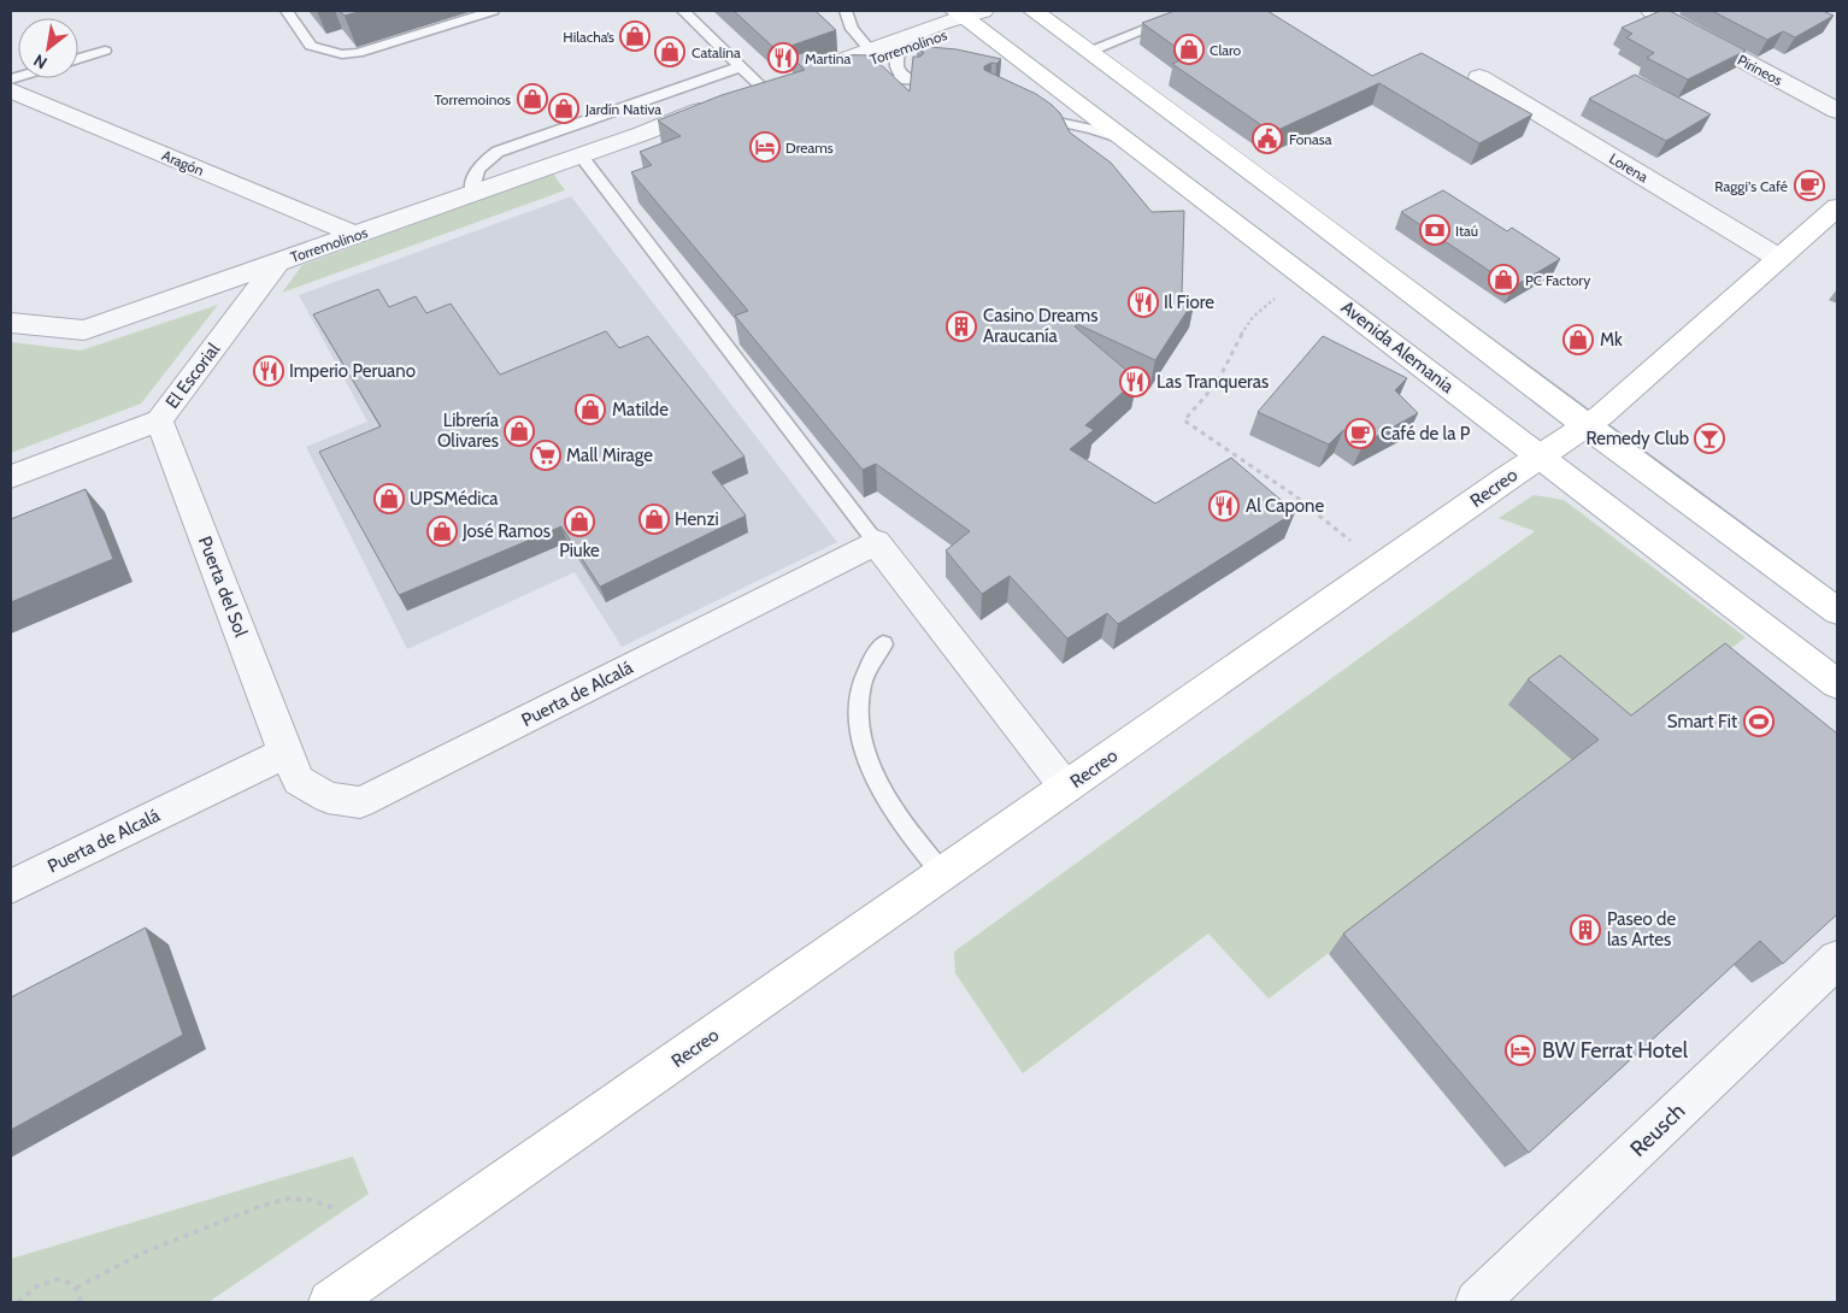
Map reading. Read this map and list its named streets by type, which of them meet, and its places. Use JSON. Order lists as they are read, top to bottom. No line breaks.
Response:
{"streets":{"main road":["Avenida Alemania","Recreo"],"street":["Torremolinos","Pirineos","Aragón","Lorena","El Escorial","Puerta del Sol","Puerta de Alcalá","Reusch"]},"crossings":[["Torremolinos","Aragón"],["Torremolinos","Avenida Alemania"],["Torremolinos","El Escorial"],["Lorena","Recreo"],["Avenida Alemania","Recreo"],["El Escorial","Puerta del Sol"],["Puerta del Sol","Puerta de Alcalá"]],"places":{"shop":["Hilacha’s","Claro","Catalina","Torremoinos","Jardín Nativa","PC Factory","Mk","Matilde","Librería Olivares","UPSMédica","Henzi","Piuke","José Ramos"],"restaurant":["Martina","Il Fiore","Imperio Peruano","Las Tranqueras","Al Capone"],"public building":["Fonasa"],"hotel":["Dreams","BW Ferrat Hotel"],"cafe":["Raggi's Café","Café de la P"],"bank":["Itaú"],"building":["Casino Dreams Araucanía","Paseo de las Artes"],"bar":["Remedy Club"],"supermarket":["Mall Mirage"],"sports":["Smart Fit"]},"north":"bottom left"}
